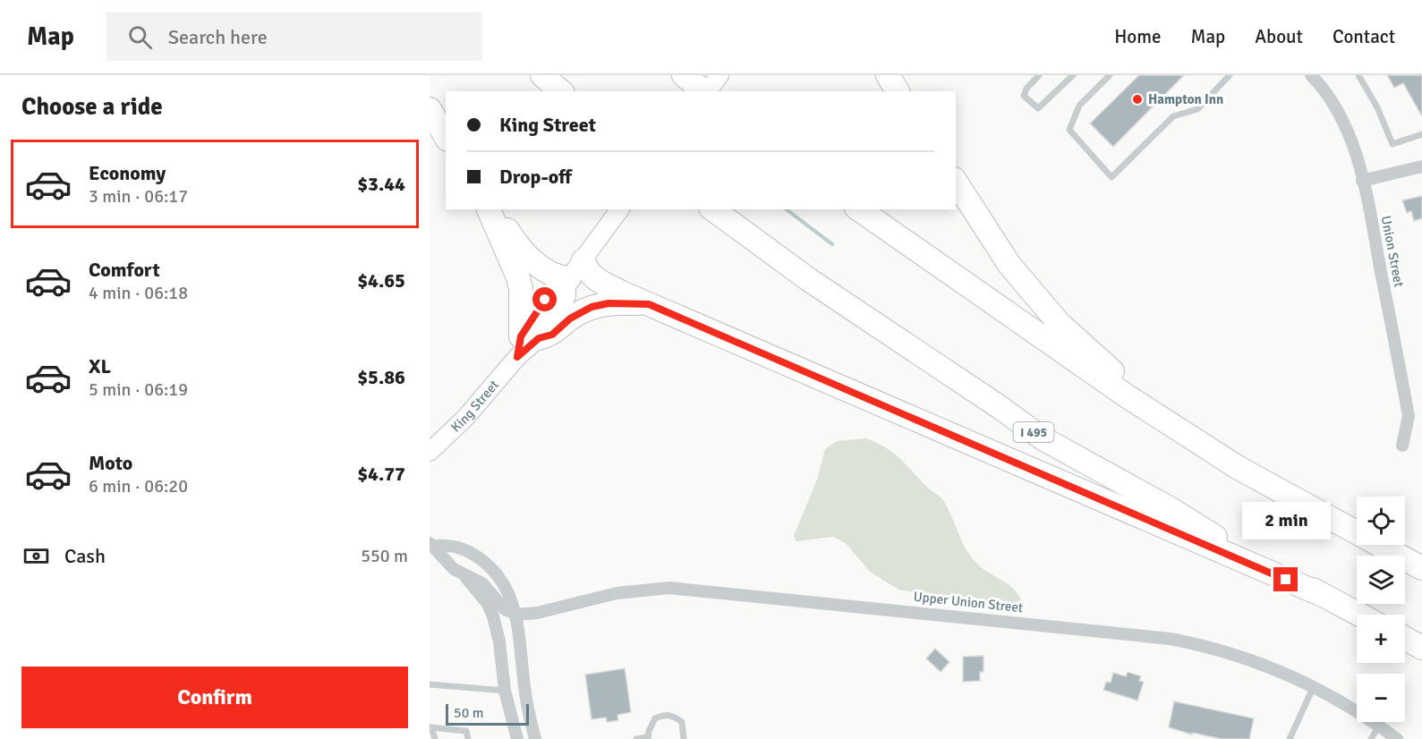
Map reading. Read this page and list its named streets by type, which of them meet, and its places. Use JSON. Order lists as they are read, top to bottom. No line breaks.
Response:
{"streets":{"highway":["I 495"],"main road":["King Street"],"street":["Union Street","Upper Union Street"]},"places":["Hampton Inn"],"scale_bar":"50 m","page":{"header":"Map","search":"Search here","nav":["Home","Map","About","Contact"],"heading":"Choose a ride","banner":["King Street","Drop-off"],"list":[{"name":"Economy","note":"3 min · 06:17","value":"$3.44"},{"name":"Comfort","note":"4 min · 06:18","value":"$4.65"},{"name":"XL","note":"5 min · 06:19","value":"$5.86"},{"name":"Moto","note":"6 min · 06:20","value":"$4.77"}],"map_buttons":["+","−"],"bubble":"2 min","pay":["Cash","550 m"],"buttons":"Confirm","scale":"50 m"}}
